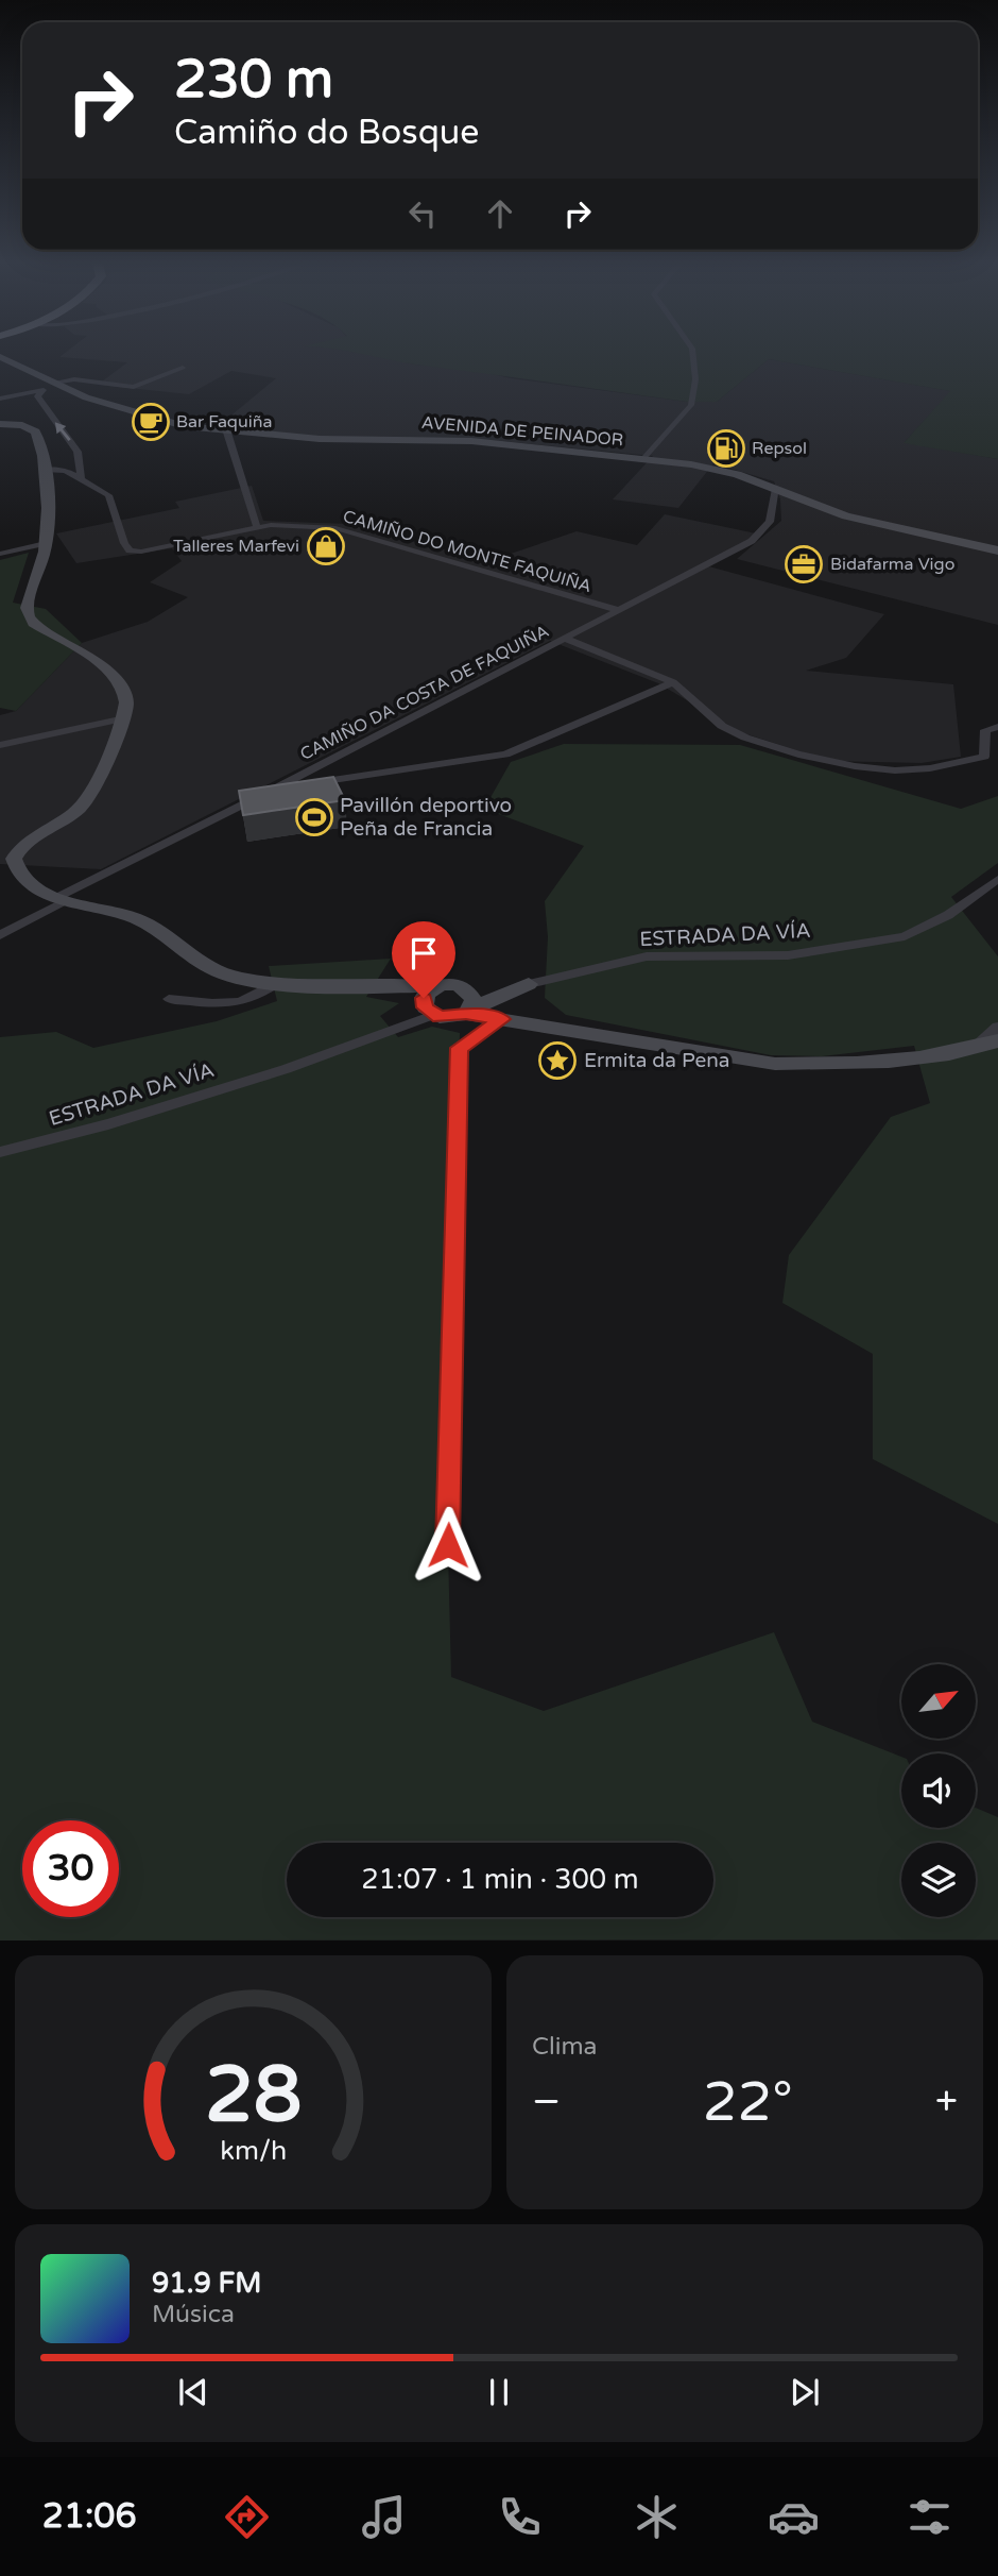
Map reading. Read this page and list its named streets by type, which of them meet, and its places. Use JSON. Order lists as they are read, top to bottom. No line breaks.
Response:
{"streets":{"street":["AVENIDA DE PEINADOR","CAMIÑO DO MONTE FAQUIÑA","CAMIÑO DA COSTA DE FAQUIÑA","ESTRADA DA VÍA"]},"crossings":[["AVENIDA DE PEINADOR","CAMIÑO DA COSTA DE FAQUIÑA"],["CAMIÑO DO MONTE FAQUIÑA","CAMIÑO DA COSTA DE FAQUIÑA"]],"places":{"cafe":["Bar Faquiña"],"fuel station":["Repsol"],"shop":["Talleres Marfevi"],"office":["Bidafarma Vigo"],"sports":["Pavillón deportivo Peña de Francia"],"place":["Ermita da Pena"]},"north":"top right","page":{"turn":["230 m","Camiño do Bosque"],"limit":"30","trip":"21:07 · 1 min · 300 m","tile":"Clima","heat":["−","22°","+"],"song":["91.9 FM","Música"],"tabs":"21:06","gauge":["28","km/h"]}}
